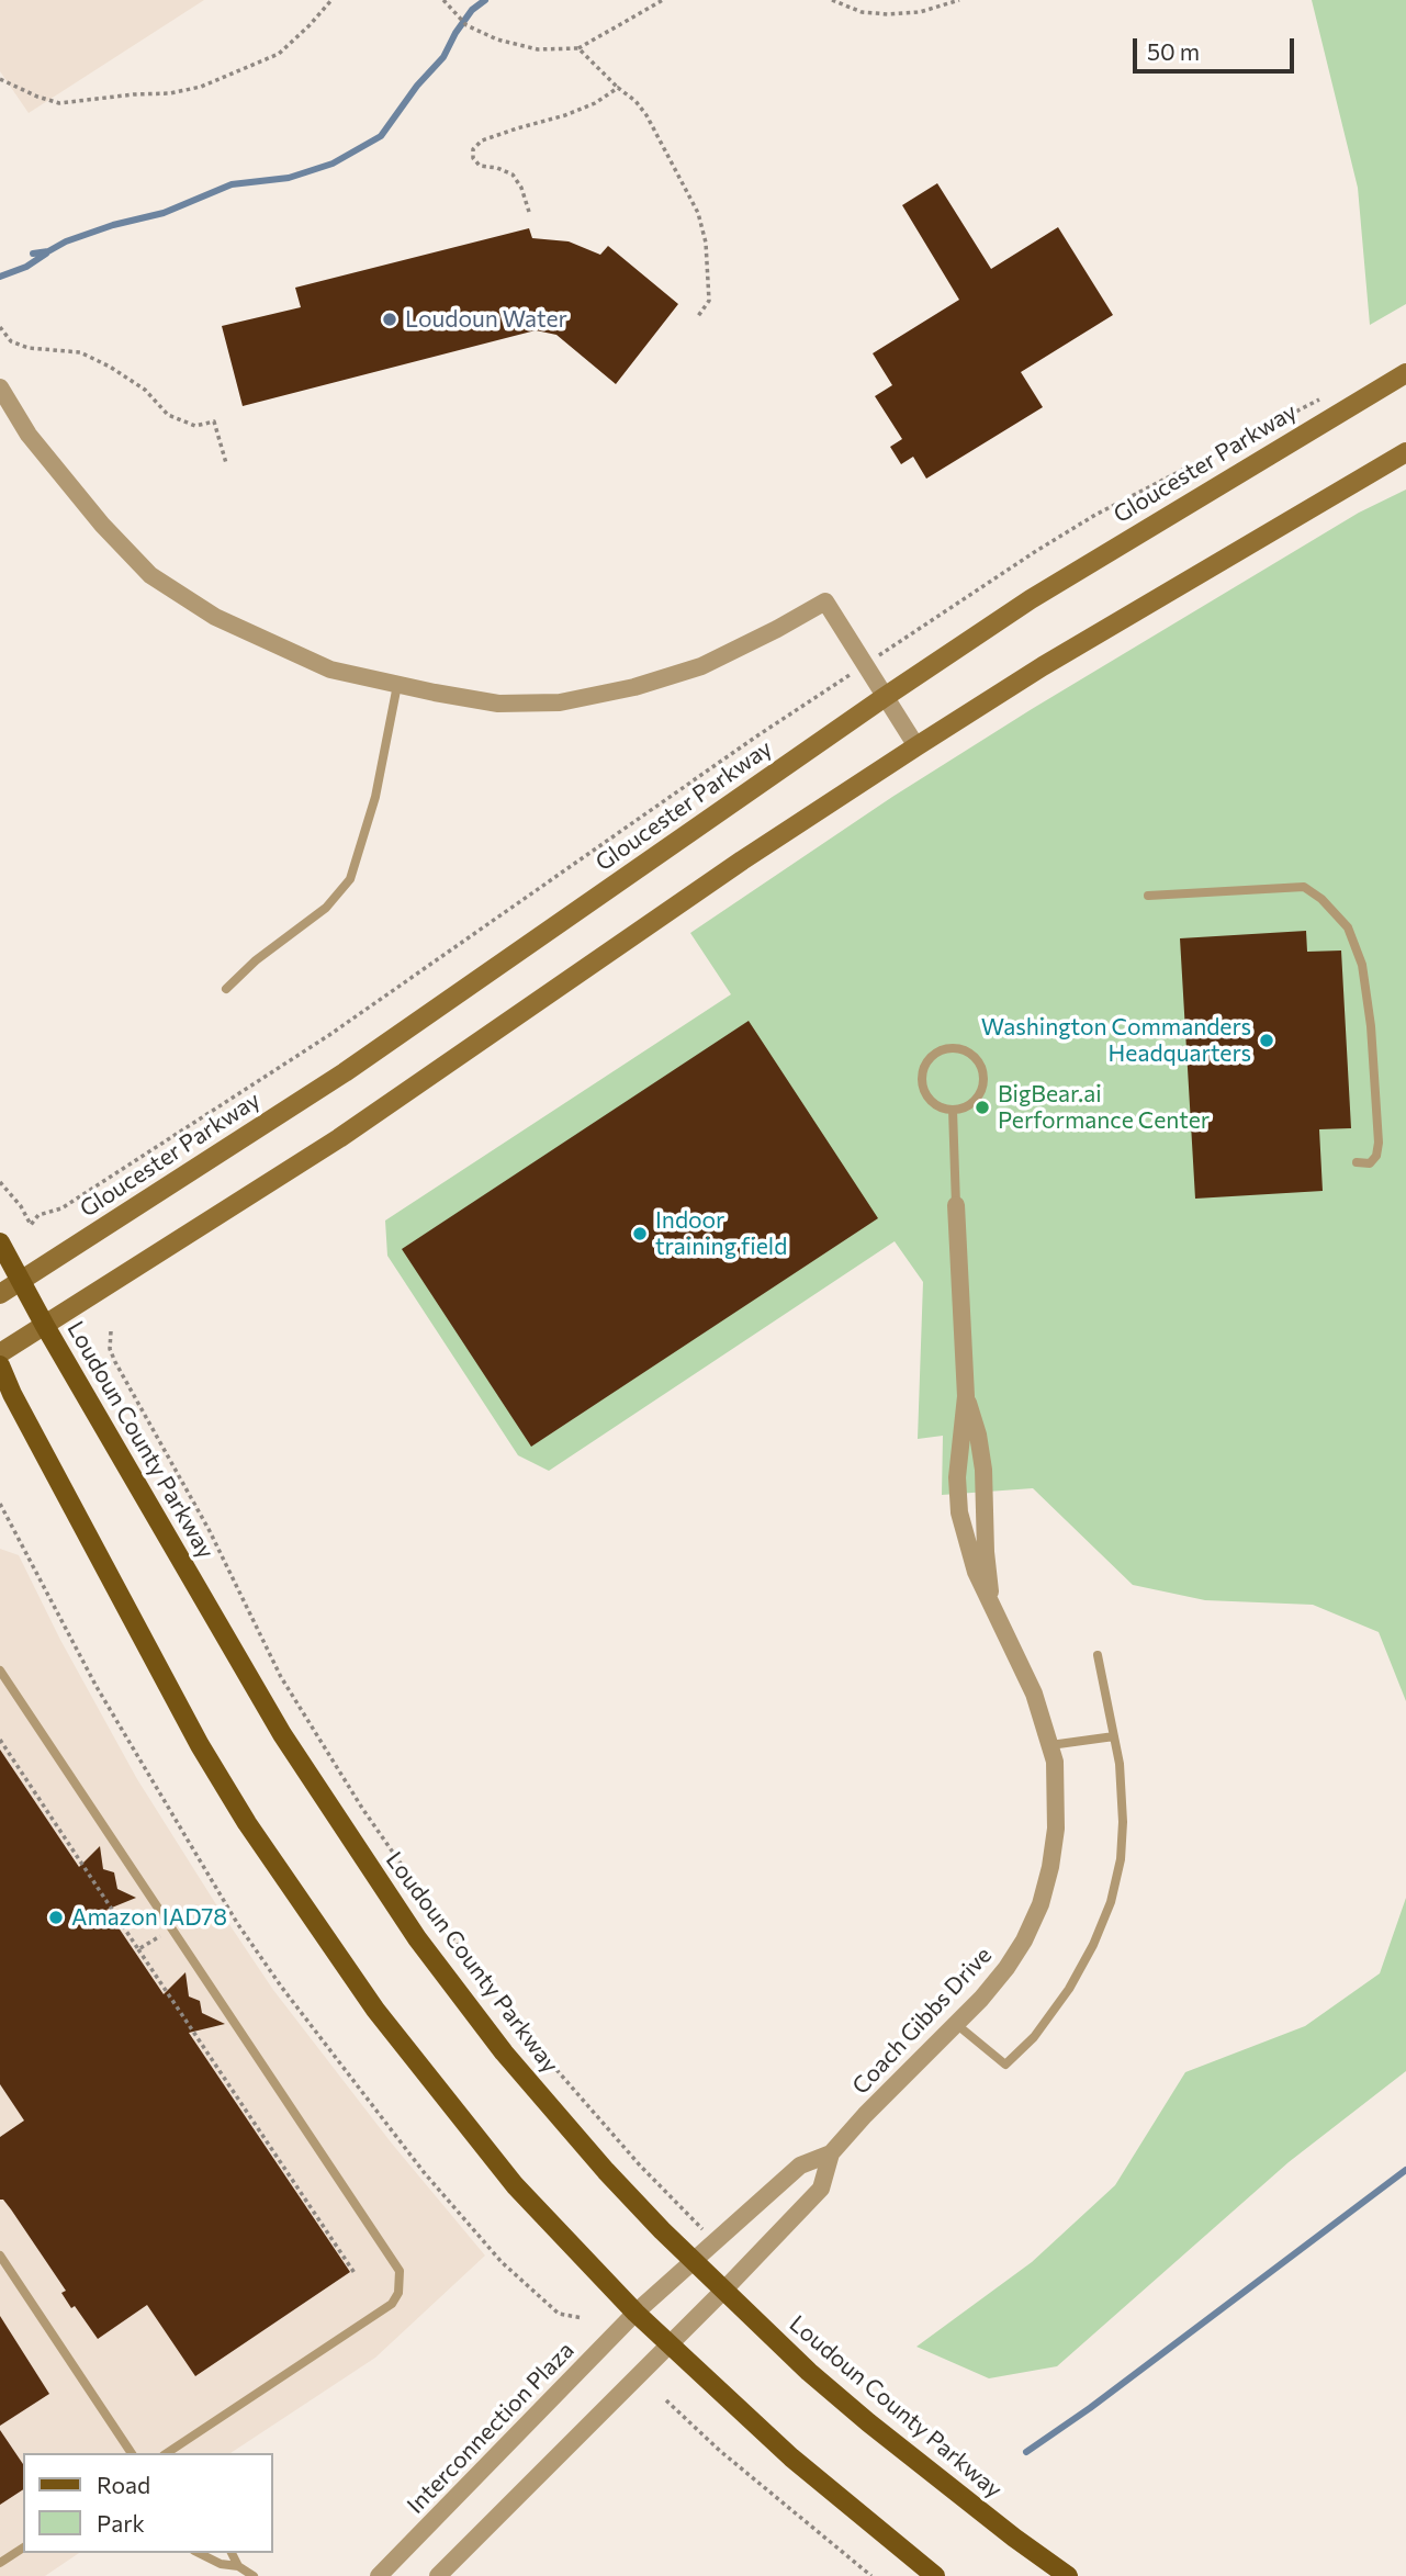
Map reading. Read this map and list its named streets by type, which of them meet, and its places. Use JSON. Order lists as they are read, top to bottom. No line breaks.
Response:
{"streets":{"main road":["Gloucester Parkway","Loudoun County Parkway"],"street":["Coach Gibbs Drive","Interconnection Plaza"]},"crossings":[["Gloucester Parkway","Loudoun County Parkway"],["Loudoun County Parkway","Coach Gibbs Drive"],["Coach Gibbs Drive","Interconnection Plaza"]],"places":["Loudoun Water","Washington Commanders Headquarters","BigBear.ai Performance Center","Indoor training field","Amazon IAD78"],"legend":["Road","Park"],"scale_bar":"50 m"}
